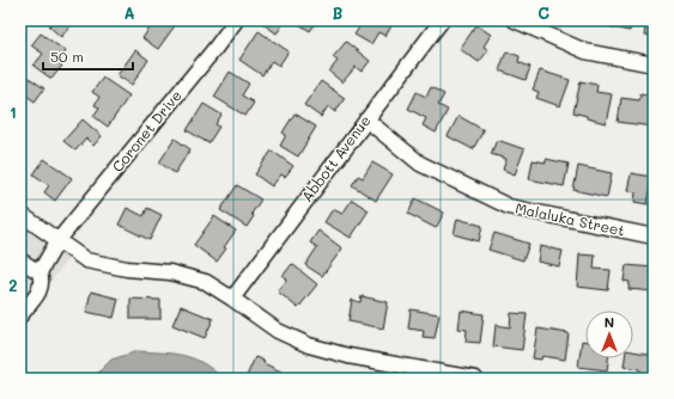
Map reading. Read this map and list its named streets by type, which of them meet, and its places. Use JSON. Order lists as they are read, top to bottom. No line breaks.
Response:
{"streets":{"street":["Coronet Drive","Abbott Avenue","Malaluka Street"]},"crossings":[["Abbott Avenue","Malaluka Street"]],"scale_bar":"50 m","north":"top","grid":{"columns":["A","B","C"],"rows":["1","2"]}}
